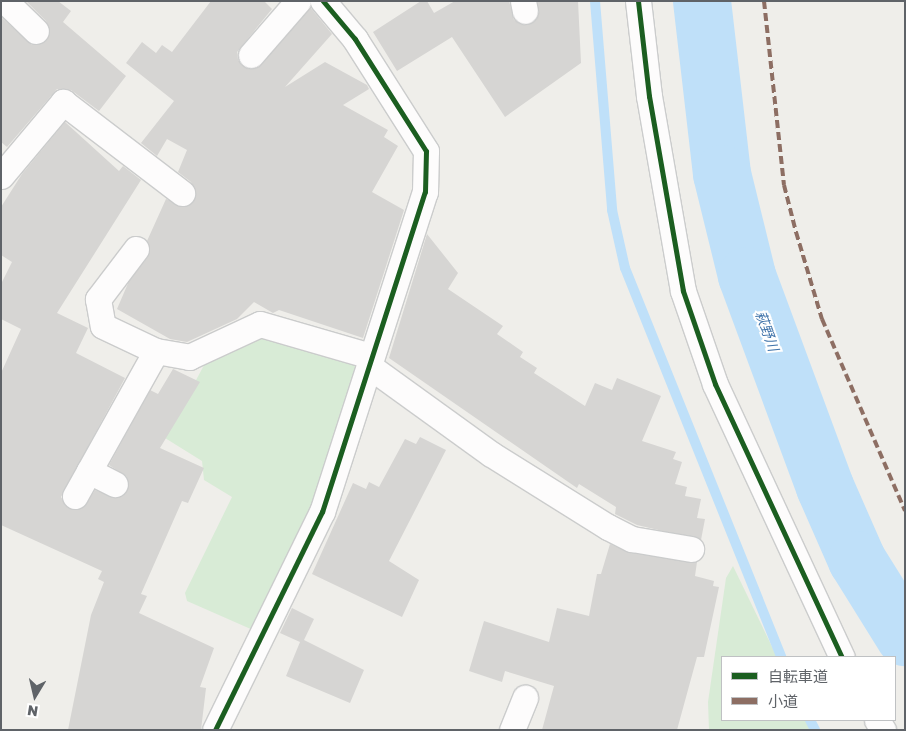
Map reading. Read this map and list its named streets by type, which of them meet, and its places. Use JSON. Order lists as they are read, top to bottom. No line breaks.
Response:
{"water":["萩野川"],"legend":["自転車道","小道"],"north":"bottom"}
